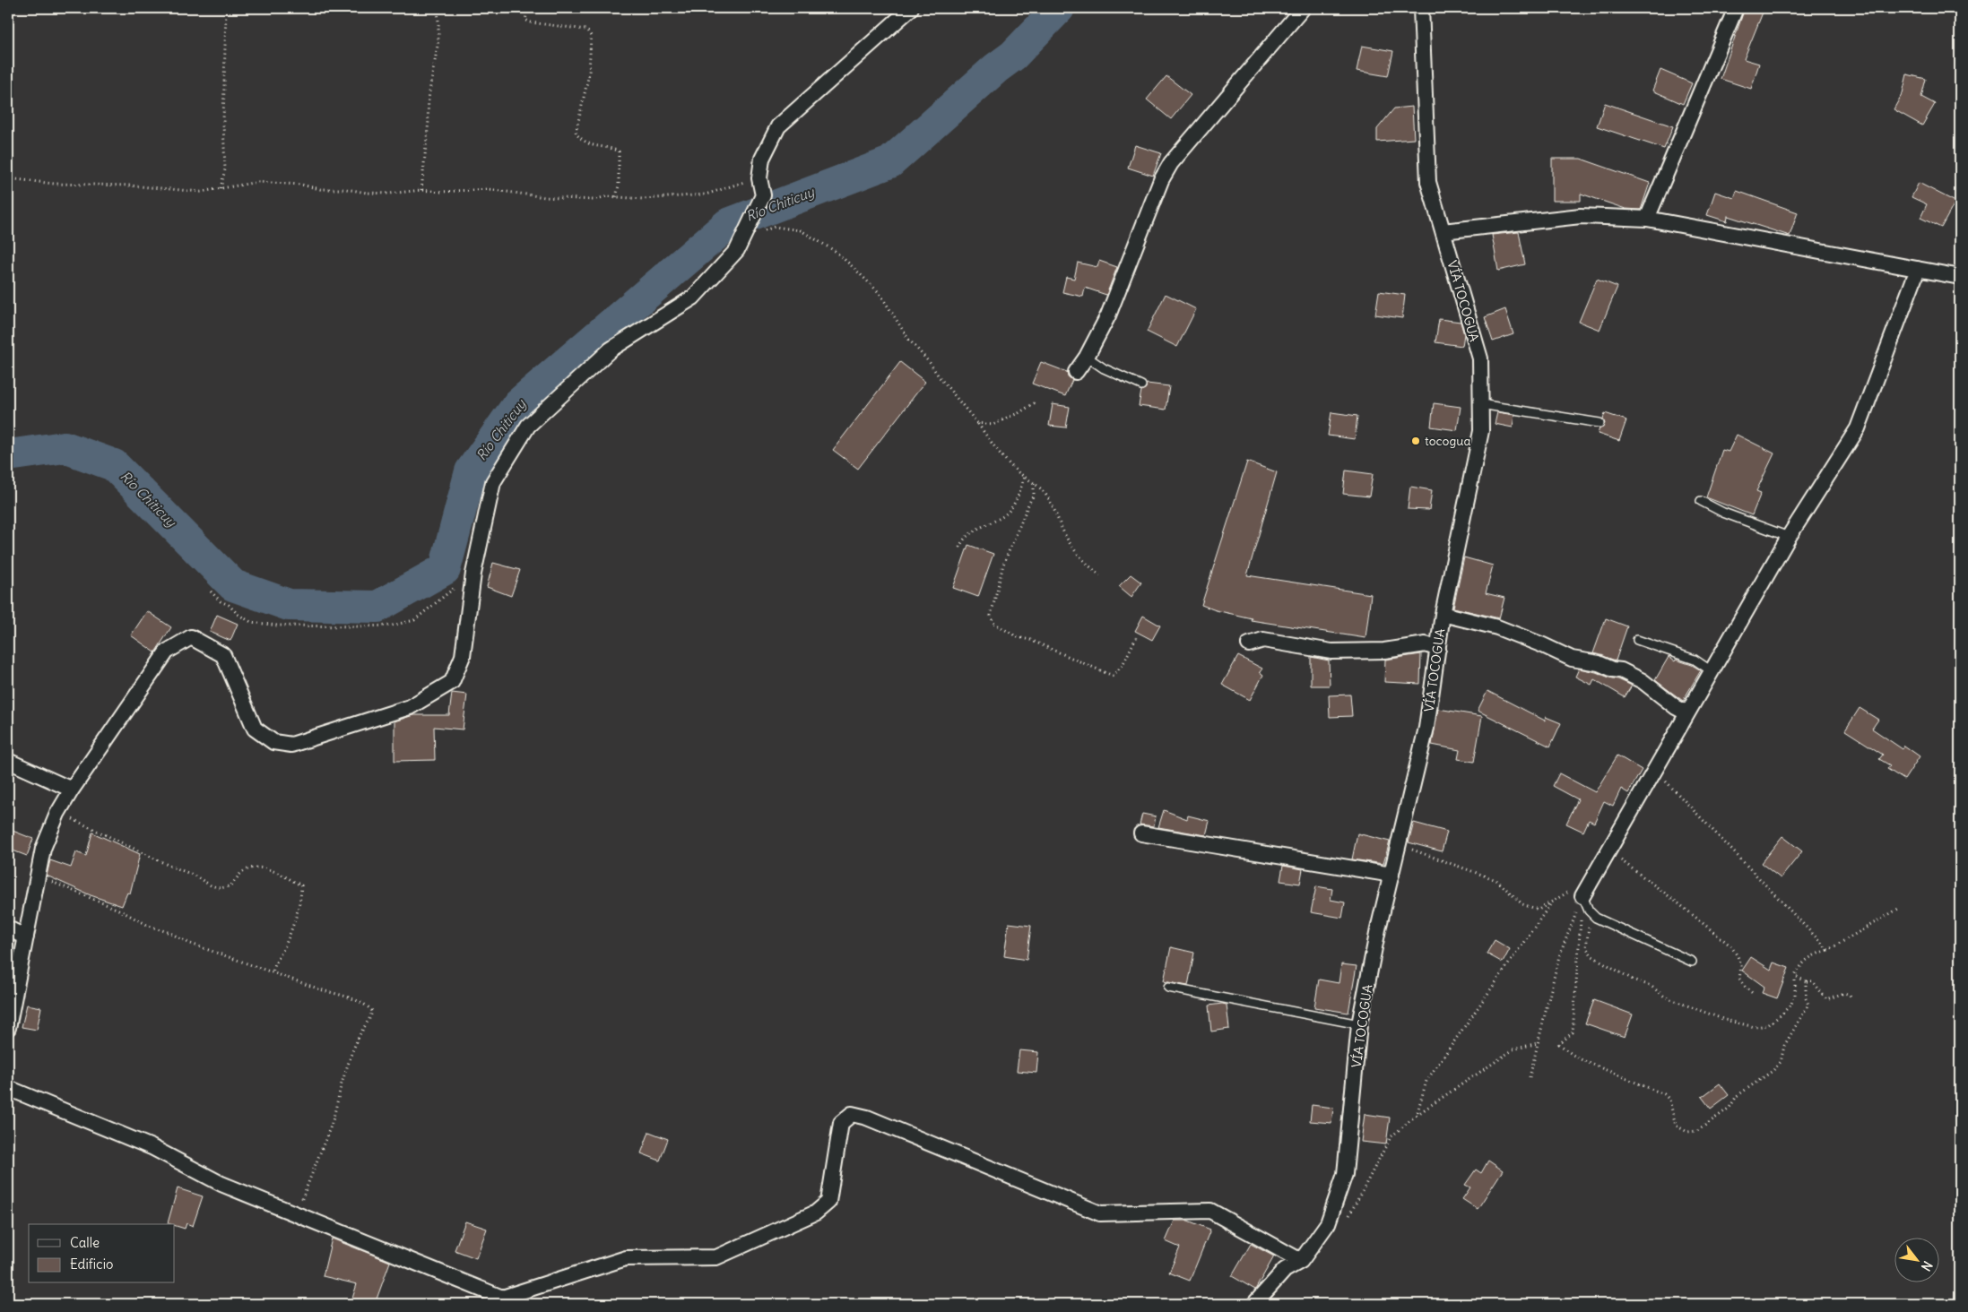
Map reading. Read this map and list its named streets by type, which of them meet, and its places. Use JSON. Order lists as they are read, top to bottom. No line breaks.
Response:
{"streets":{"street":["VÍA TOCOGUA"]},"water":["Río Chiticuy"],"places":["tocogua"],"legend":["Calle","Edificio"],"north":"bottom right"}
